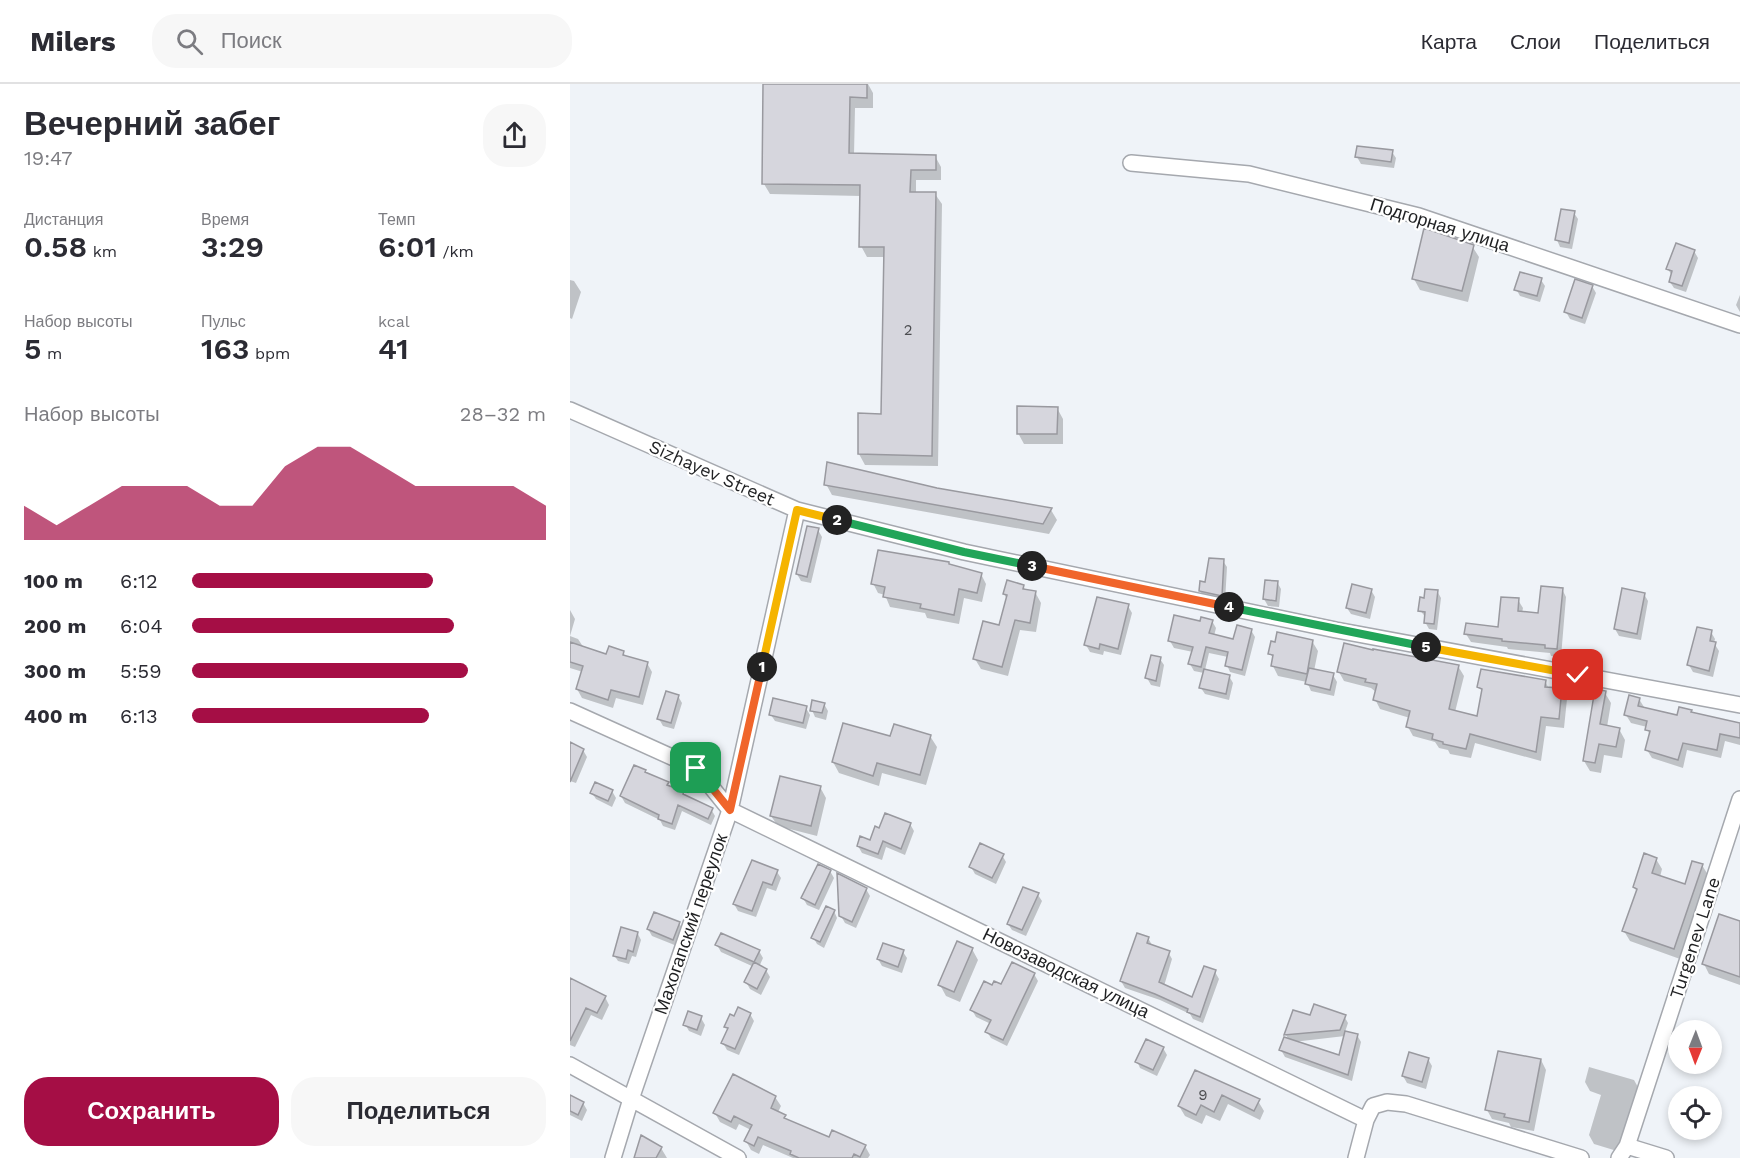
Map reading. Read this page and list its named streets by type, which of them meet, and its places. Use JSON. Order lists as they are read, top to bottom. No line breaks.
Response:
{"streets":{"street":["Подгорная улица","Sizhayev Street","Махогапский переулок","Turgenev Lane","Новозаводская улица"]},"crossings":[["Sizhayev Street","Махогапский переулок"],["Махогапский переулок","Новозаводская улица"]],"house_numbers":["2","9"],"north":"bottom","page":{"header":"Milers","search":"Поиск","nav":["Карта","Слои","Поделиться"],"heading":["Вечерний забег","19:47"],"stats":[["Дистанция","0.58 km"],["Время","3:29"],["Темп","6:01 /km"],["Набор высоты","5 m"],["Пульс","163 bpm"],["kcal","41"]],"chart":["Набор высоты","28–32 m"],"pins":["2","3","4","5","1"],"list":[{"name":"100 m","note":"6:12"},{"name":"200 m","note":"6:04"},{"name":"300 m","note":"5:59"},{"name":"400 m","note":"6:13"}],"buttons":["Сохранить","Поделиться"]}}
